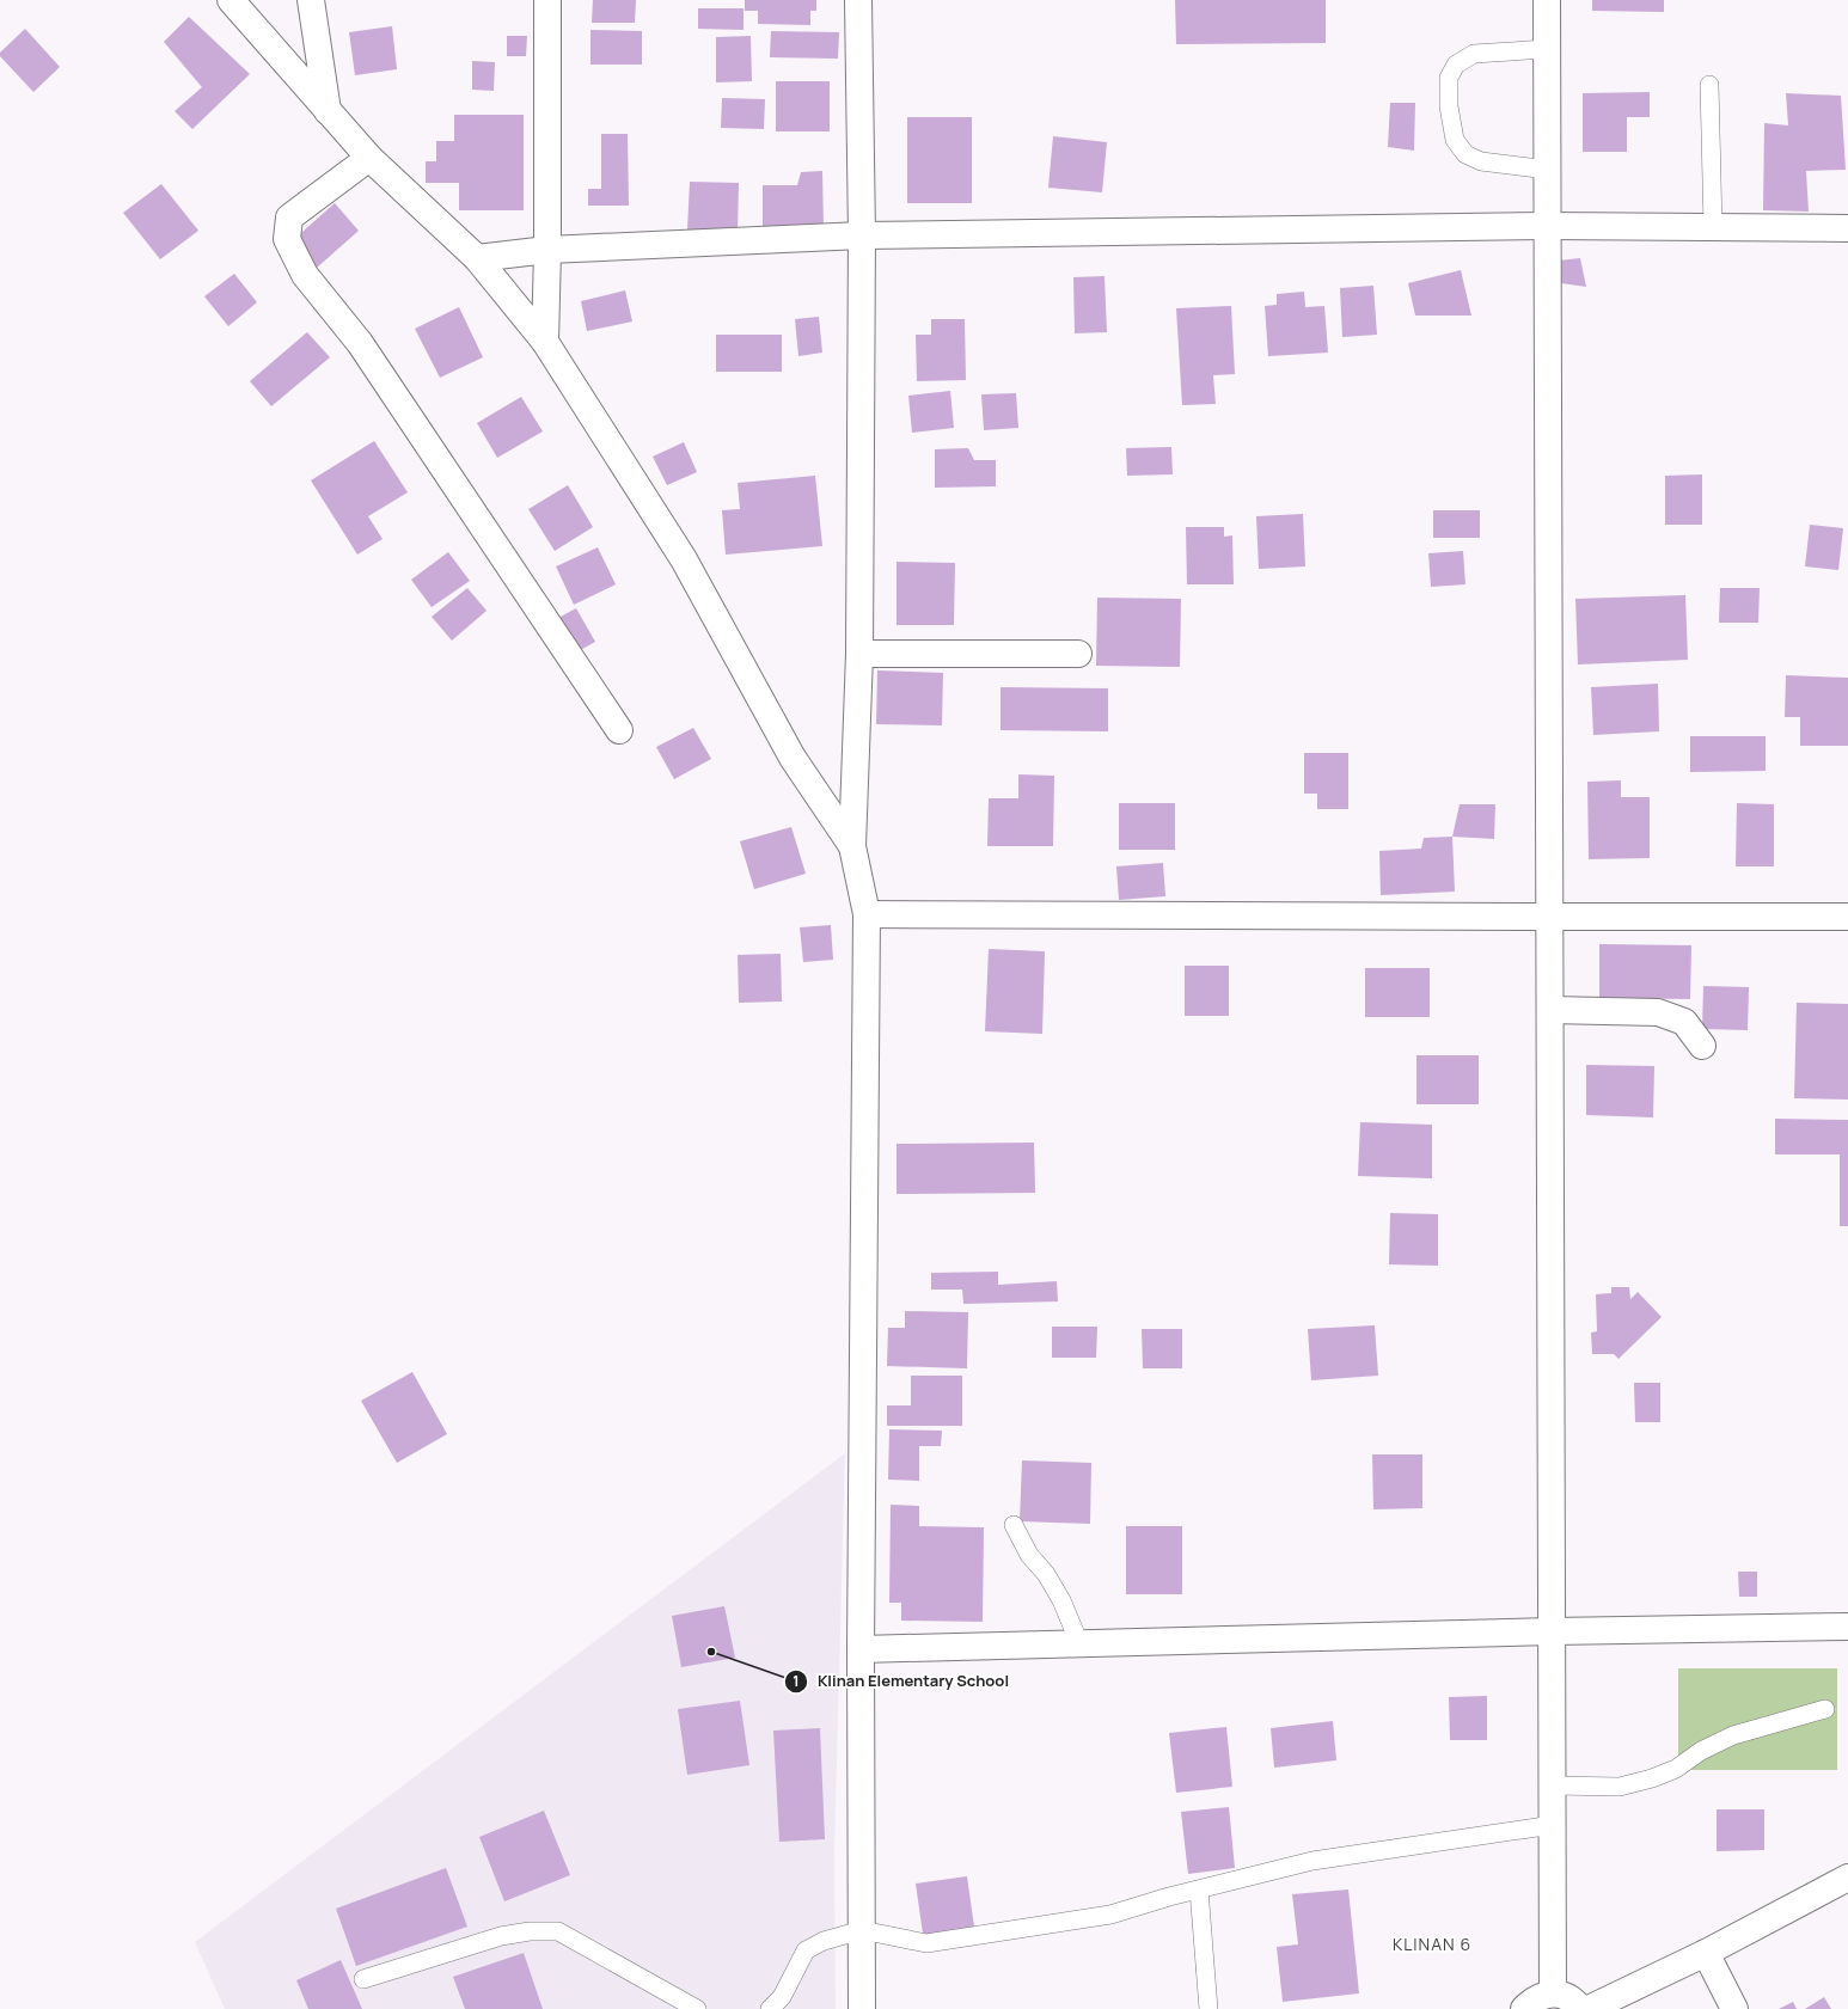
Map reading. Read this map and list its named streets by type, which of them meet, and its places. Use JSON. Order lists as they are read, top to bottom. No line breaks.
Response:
{"districts":["KLINAN 6"],"places":["Klinan Elementary School"]}
